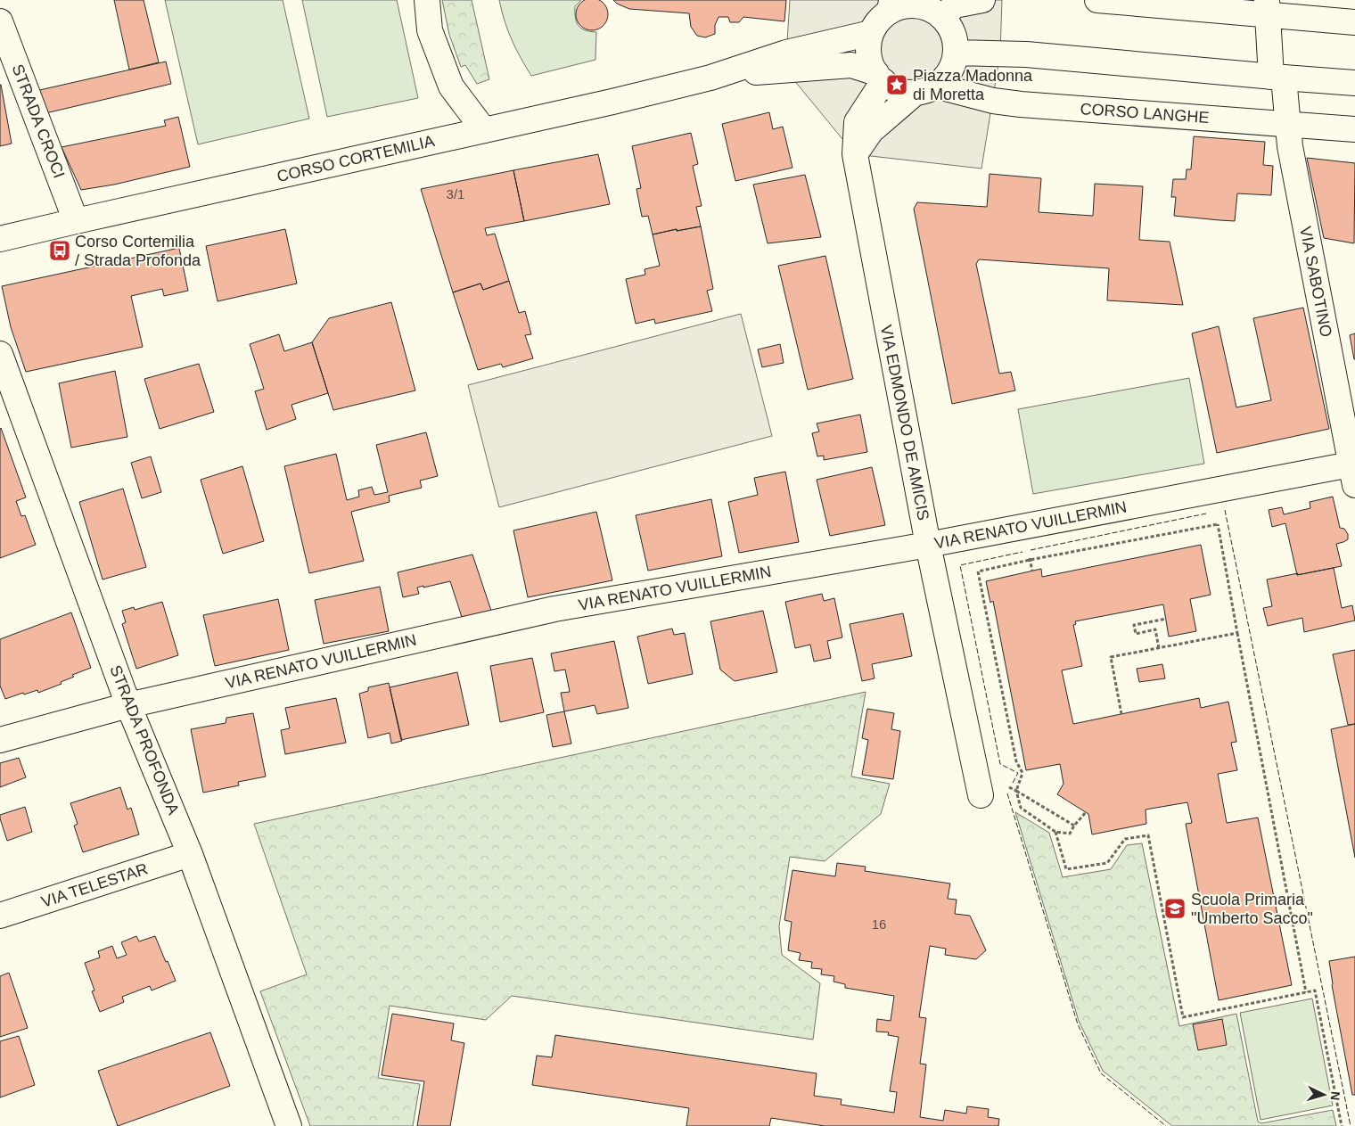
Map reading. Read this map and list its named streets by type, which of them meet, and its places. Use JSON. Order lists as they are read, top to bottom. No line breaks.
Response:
{"streets":{"street":["CORSO LANGHE","STRADA CROCI","CORSO CORTEMILIA","VIA SABOTINO","VIA EDMONDO DE AMICIS","VIA RENATO VUILLERMIN","STRADA PROFONDA","VIA TELESTAR"]},"crossings":[["CORSO LANGHE","CORSO CORTEMILIA"],["CORSO LANGHE","VIA SABOTINO"],["CORSO LANGHE","VIA EDMONDO DE AMICIS"],["STRADA CROCI","CORSO CORTEMILIA"],["CORSO CORTEMILIA","VIA EDMONDO DE AMICIS"],["VIA SABOTINO","VIA RENATO VUILLERMIN"],["VIA EDMONDO DE AMICIS","VIA RENATO VUILLERMIN"],["VIA RENATO VUILLERMIN","STRADA PROFONDA"],["STRADA PROFONDA","VIA TELESTAR"]],"places":{"place":["Piazza Madonna di Moretta"],"bus stop":["Corso Cortemilia / Strada Profonda"],"school or university":["Scuola Primaria \"Umberto Sacco\""]},"house_numbers":["3/1","16"],"north":"right"}
